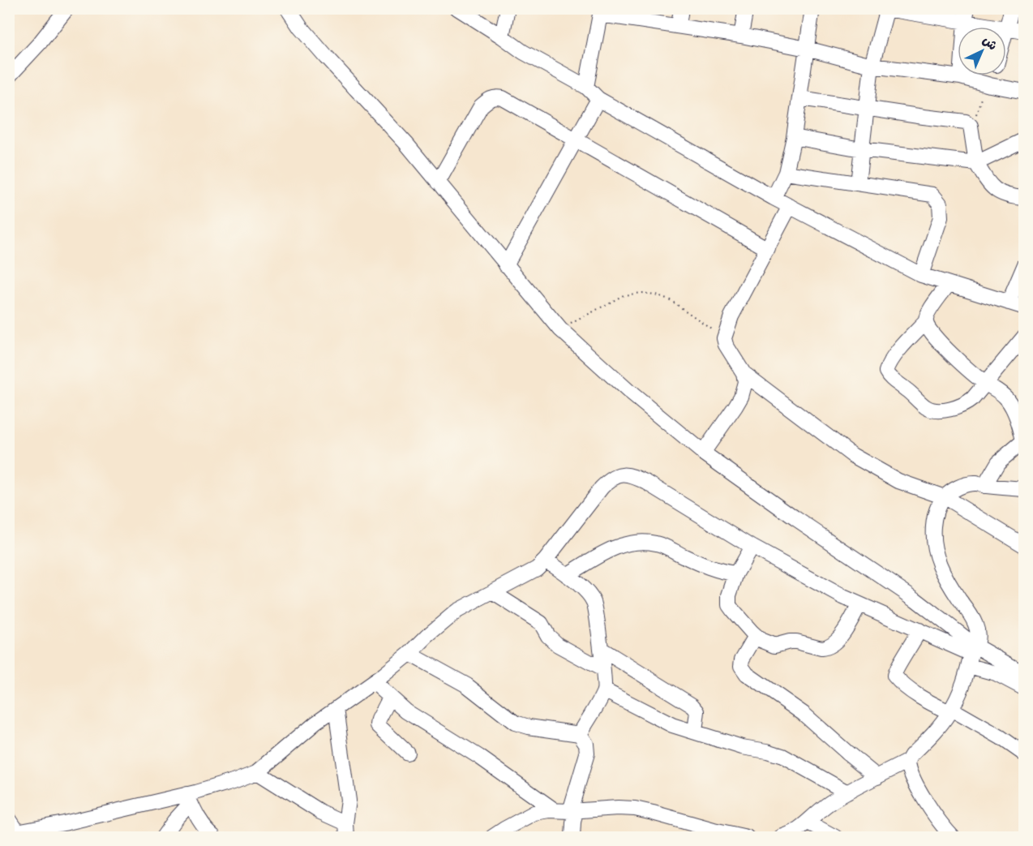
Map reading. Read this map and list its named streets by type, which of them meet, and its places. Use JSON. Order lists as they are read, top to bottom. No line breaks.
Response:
{"north":"top right"}
